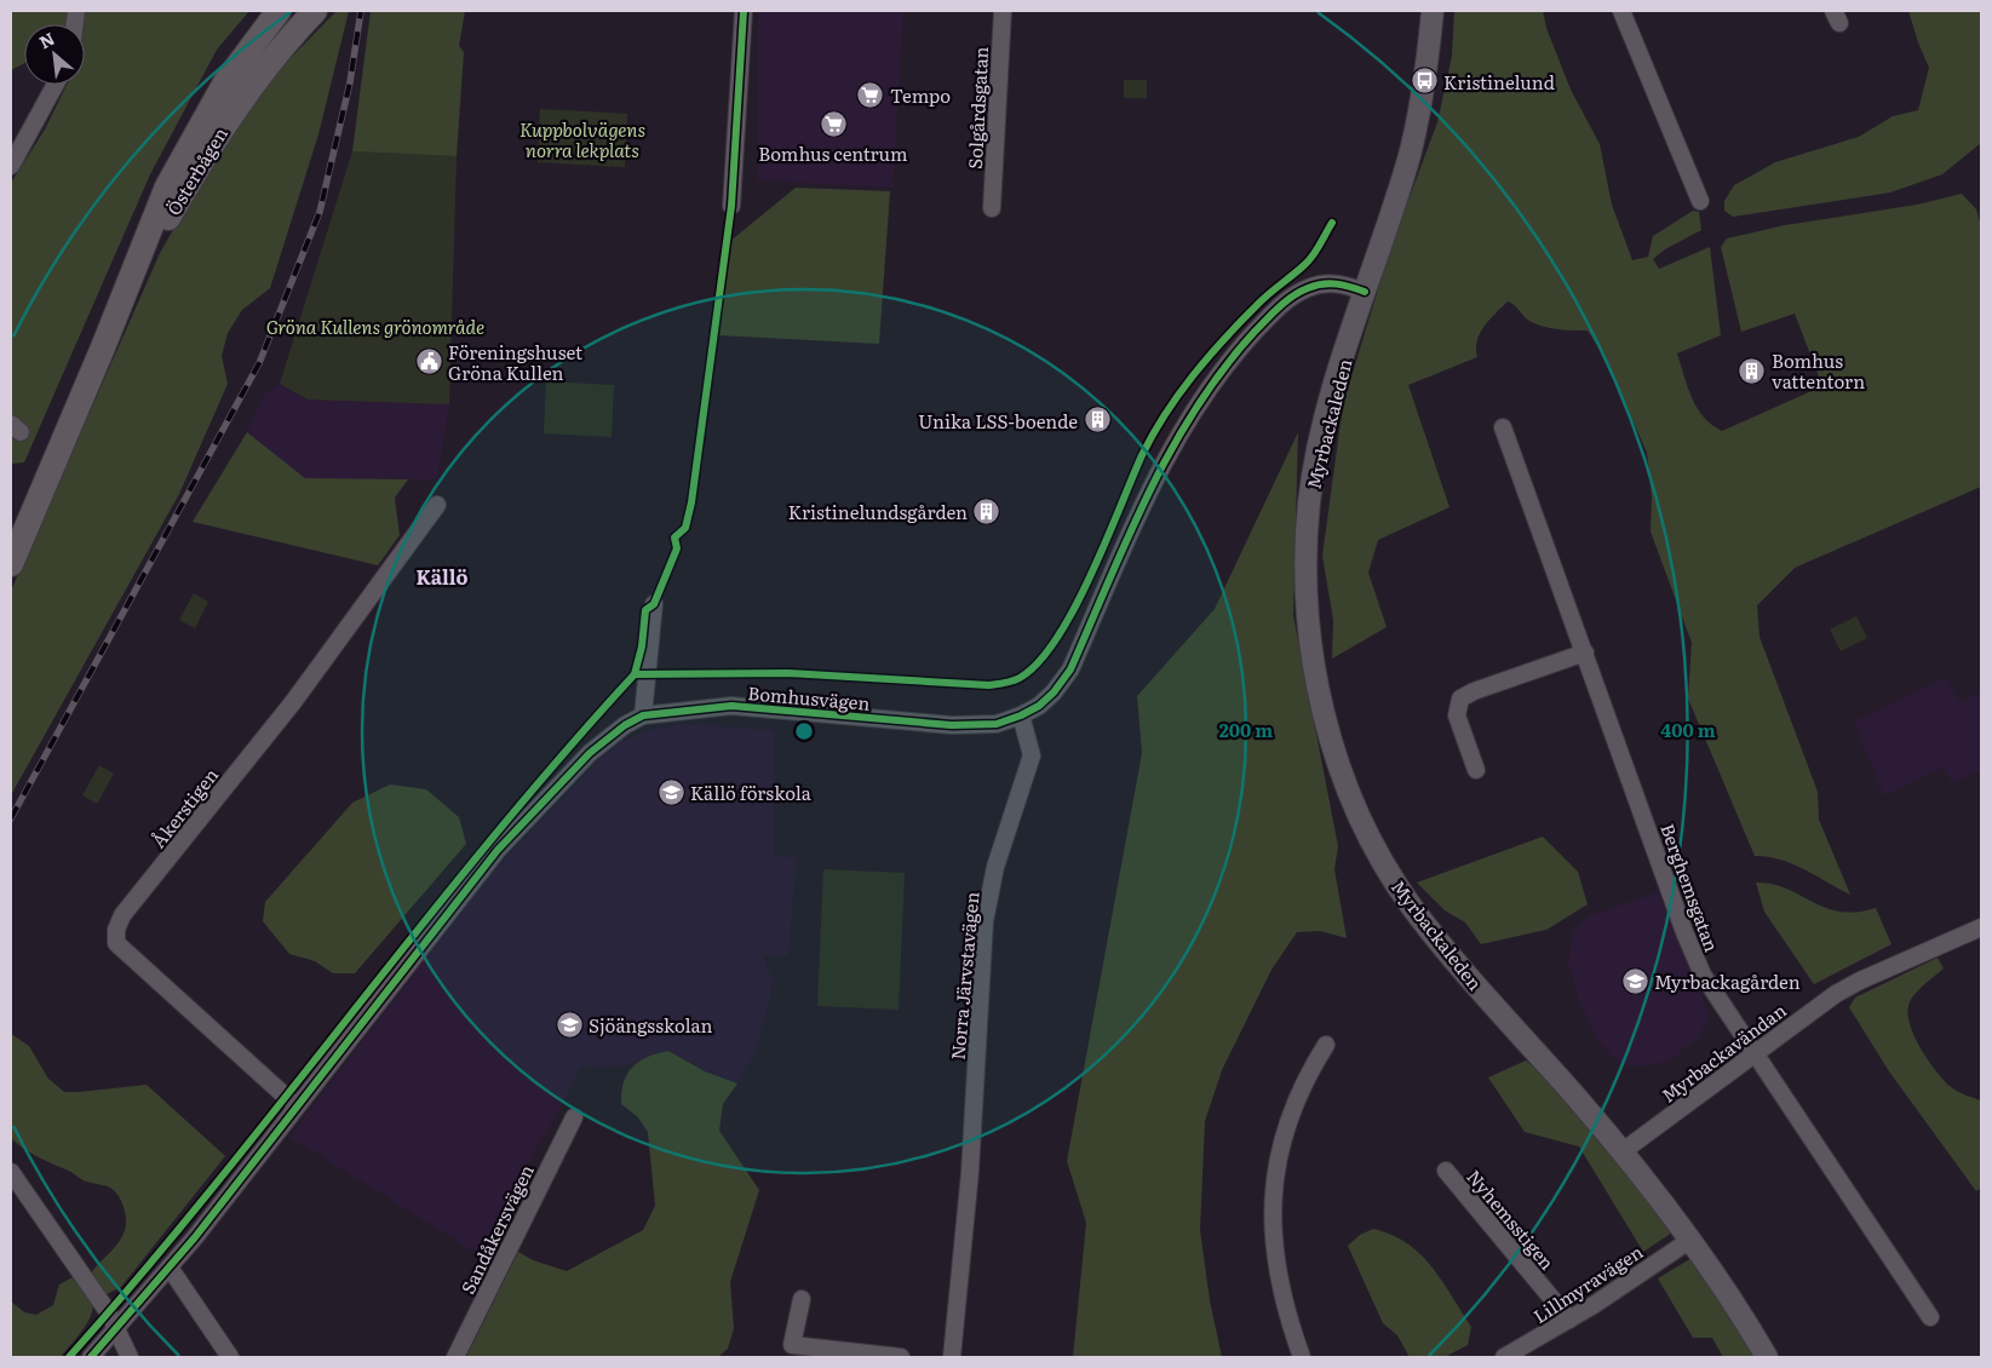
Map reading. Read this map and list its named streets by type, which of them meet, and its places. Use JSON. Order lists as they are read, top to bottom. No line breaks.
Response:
{"streets":{"main road":["Österbågen"],"street":["Solgårdsgatan","Myrbackaleden","Bomhusvägen","Åkerstigen","Berghemsgatan","Norra Järvstavägen","Myrbackavändan","Nyhemsstigen","Sandåkersvägen","Lillmyravägen"]},"crossings":[["Myrbackaleden","Myrbackavändan"],["Myrbackaleden","Lillmyravägen"],["Bomhusvägen","Åkerstigen"],["Bomhusvägen","Norra Järvstavägen"],["Berghemsgatan","Myrbackavändan"],["Nyhemsstigen","Lillmyravägen"]],"districts":["Källö"],"parks":["Kuppbolvägens norra lekplats","Gröna Kullens grönområde"],"places":{"bus stop":["Kristinelund"],"supermarket":["Tempo","Bomhus centrum"],"public building":["Föreningshuset Gröna Kullen"],"building":["Bomhus vattentorn","Unika LSS-boende","Kristinelundsgården"],"school or university":["Källö förskola","Myrbackagården","Sjöängsskolan"]},"north":"top left","rings":["200 m","400 m"]}
